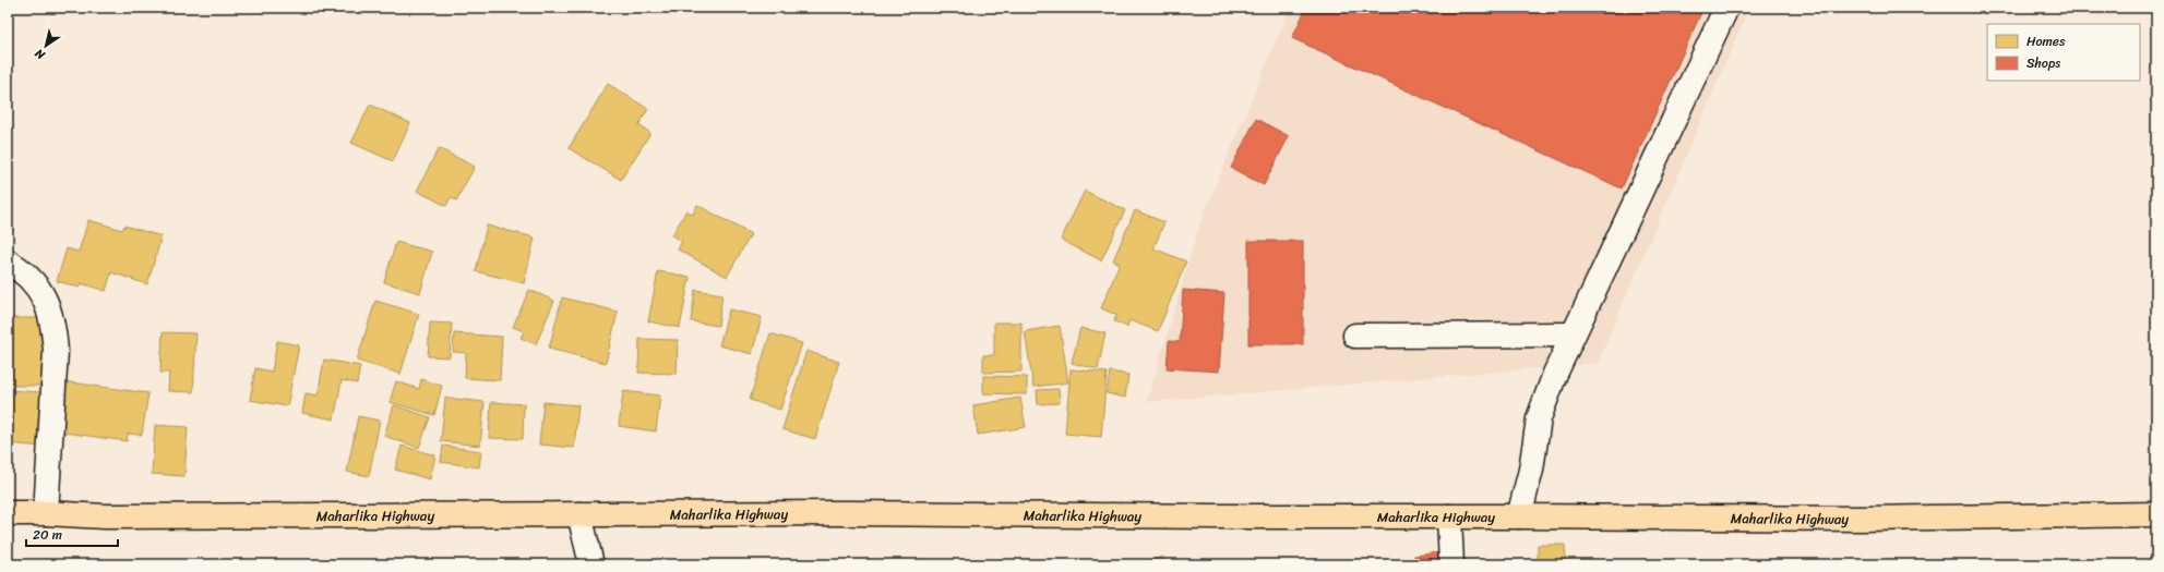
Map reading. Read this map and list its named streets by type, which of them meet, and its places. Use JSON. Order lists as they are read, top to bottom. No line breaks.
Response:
{"streets":{"highway":["Maharlika Highway"]},"legend":["Homes","Shops"],"scale_bar":"20 m","north":"bottom left"}
